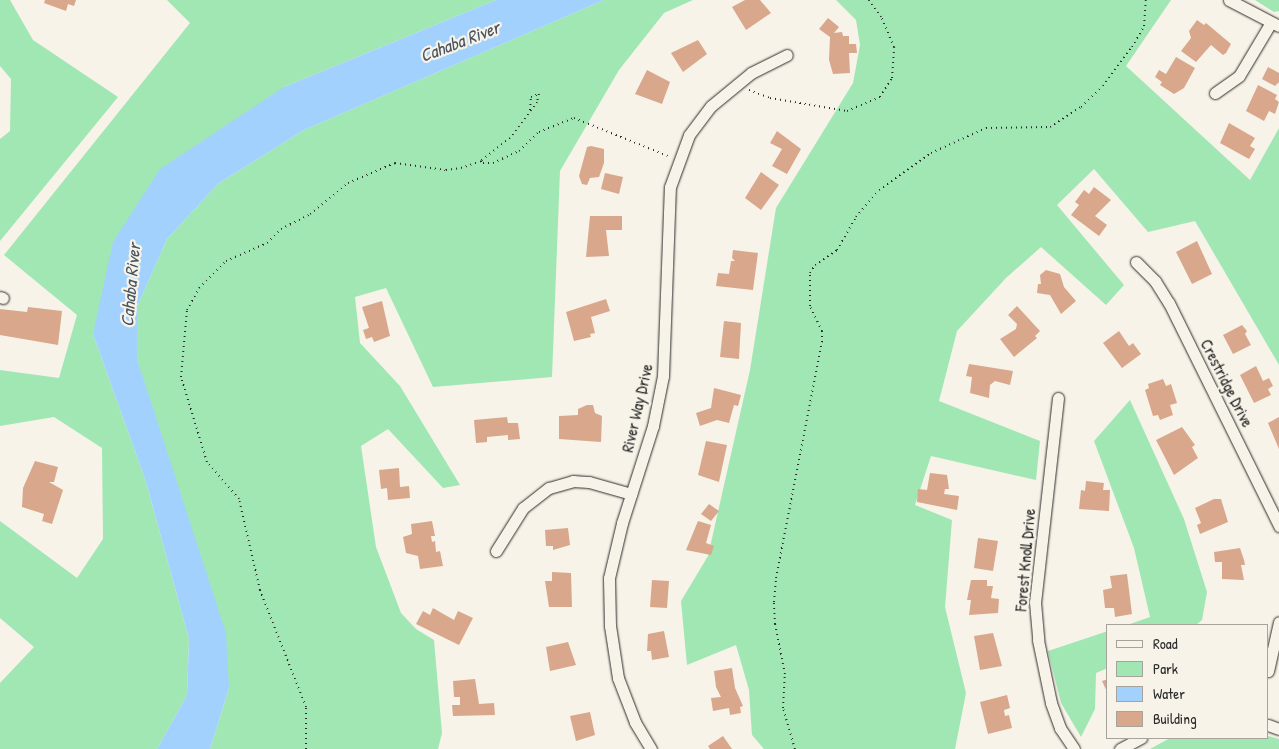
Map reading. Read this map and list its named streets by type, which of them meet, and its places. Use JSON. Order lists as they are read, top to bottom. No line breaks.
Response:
{"streets":{"street":["Crestridge Drive","River Way Drive","Forest Knoll Drive"]},"water":["Cahaba River"],"legend":["Road","Park","Water","Building"]}
